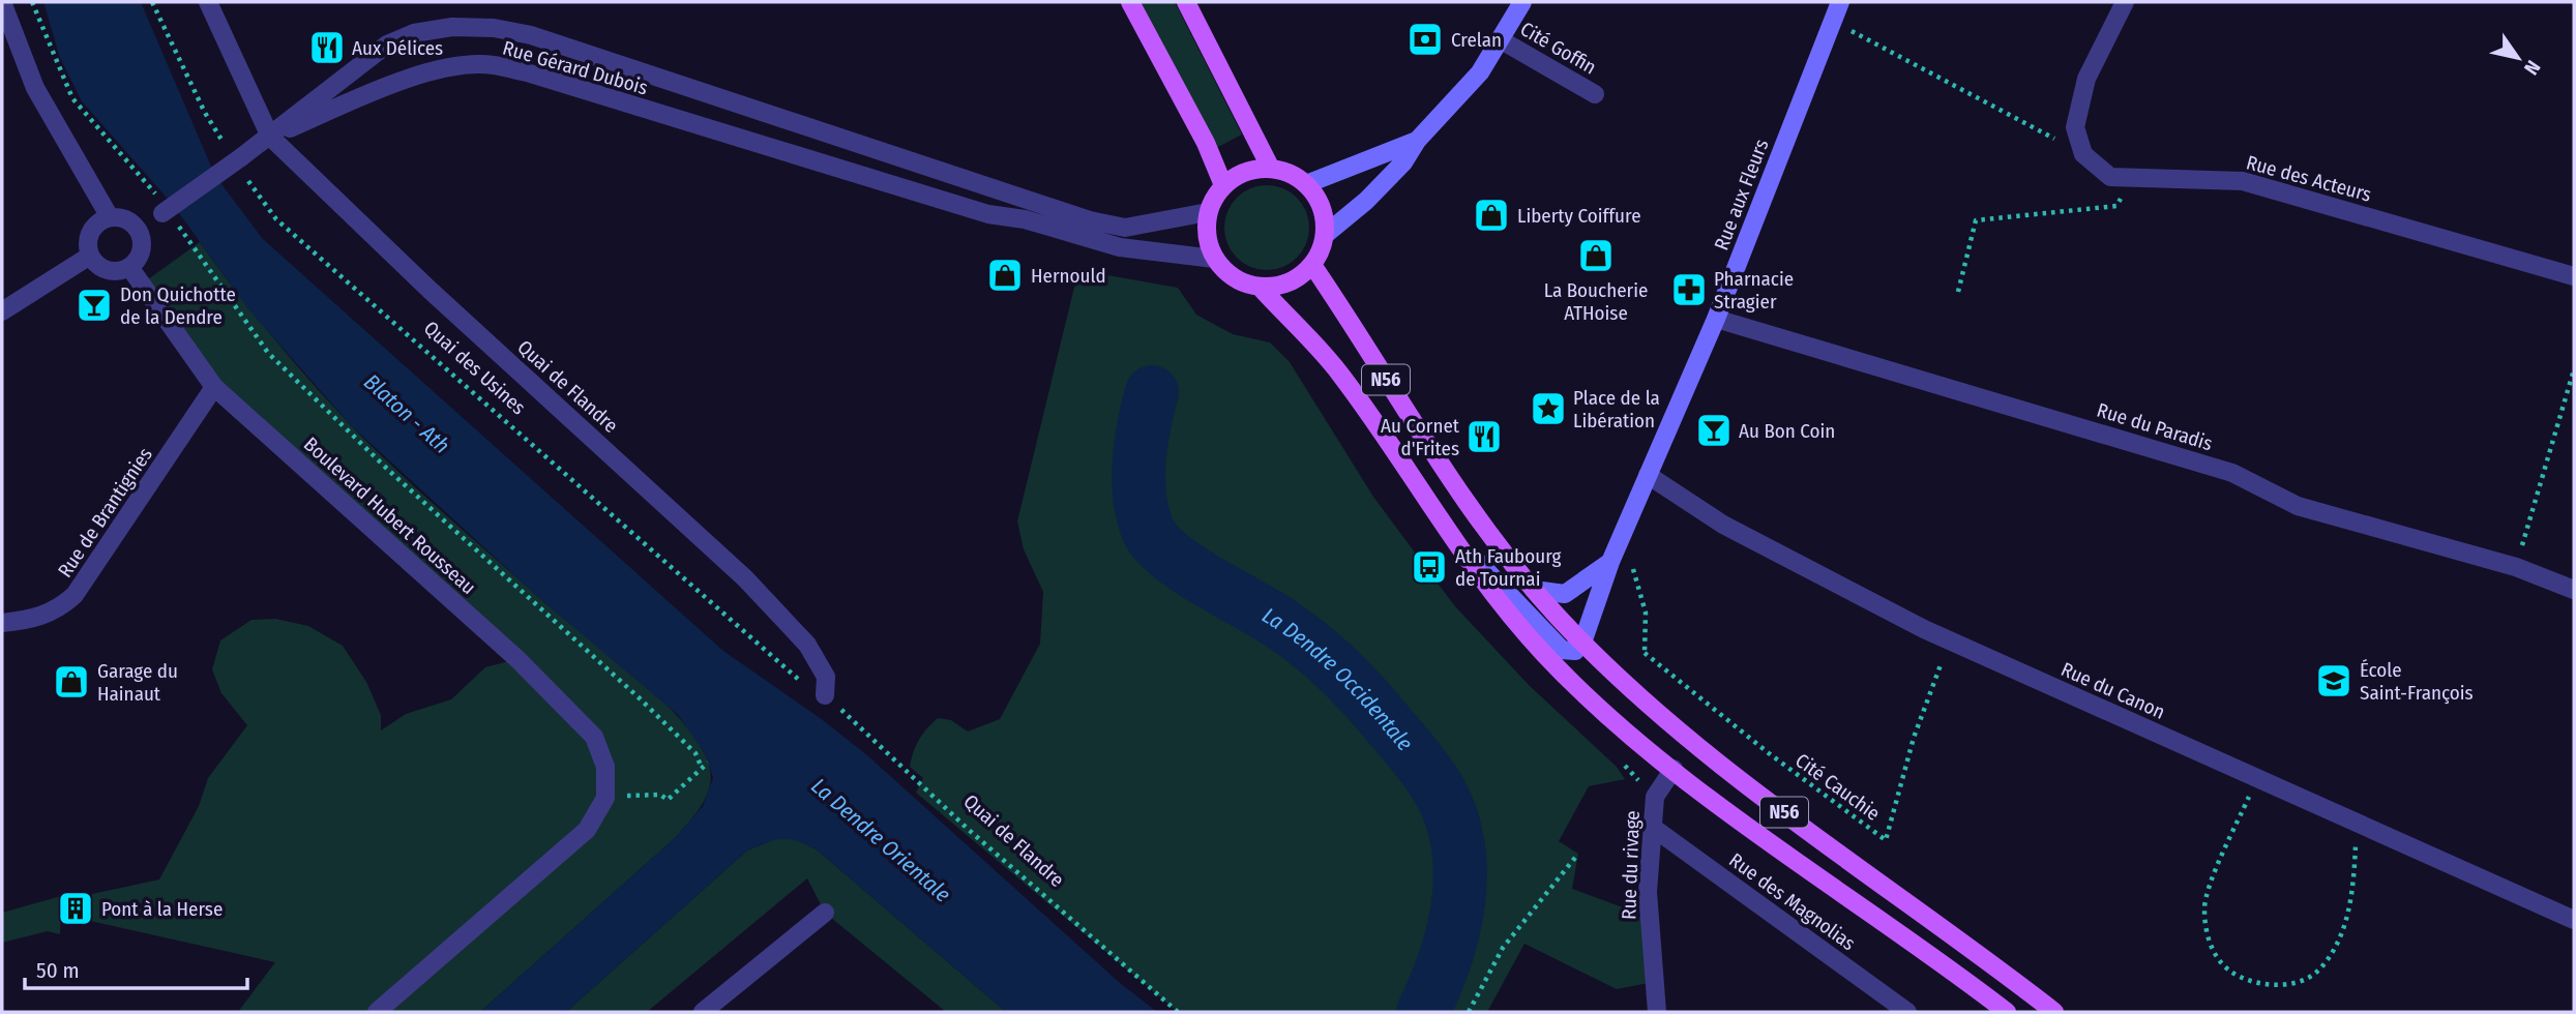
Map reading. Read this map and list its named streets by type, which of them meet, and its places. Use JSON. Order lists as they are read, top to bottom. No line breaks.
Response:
{"streets":{"main road":["Rue aux Fleurs","N56"],"street":["Cité Goffin","Rue Gérard Dubois","Rue des Acteurs","Quai de Flandre","Rue du Paradis","Rue de Brantignies","Boulevard Hubert Rousseau","Rue du Canon","Rue du rivage","Rue des Magnolias"],"path":["Quai des Usines","Cité Cauchie"]},"crossings":[["Rue Gérard Dubois","N56"],["Rue Gérard Dubois","Quai de Flandre"],["Rue aux Fleurs","N56"],["Rue aux Fleurs","Rue du Paradis"],["Rue aux Fleurs","Rue du Canon"],["Rue aux Fleurs","Cité Cauchie"],["Quai des Usines","Quai de Flandre"],["N56","Rue du rivage"],["Rue de Brantignies","Boulevard Hubert Rousseau"],["Rue du Canon","Cité Cauchie"],["Rue du rivage","Rue des Magnolias"]],"water":["Blaton - Ath","La Dendre Occidentale","La Dendre Orientale"],"places":{"bank":["Crelan"],"restaurant":["Aux Délices","Au Cornet d'Frites"],"shop":["Liberty Coiffure","La Boucherie ATHoise","Hernould","Garage du Hainaut"],"pharmacy":["Pharnacie Stragier"],"bar":["Don Quichotte de la Dendre","Au Bon Coin"],"place":["Place de la Libération"],"bus stop":["Ath Faubourg de Tournai"],"school or university":["École Saint-François"],"building":["Pont à la Herse"]},"scale_bar":"50 m","north":"bottom right"}
